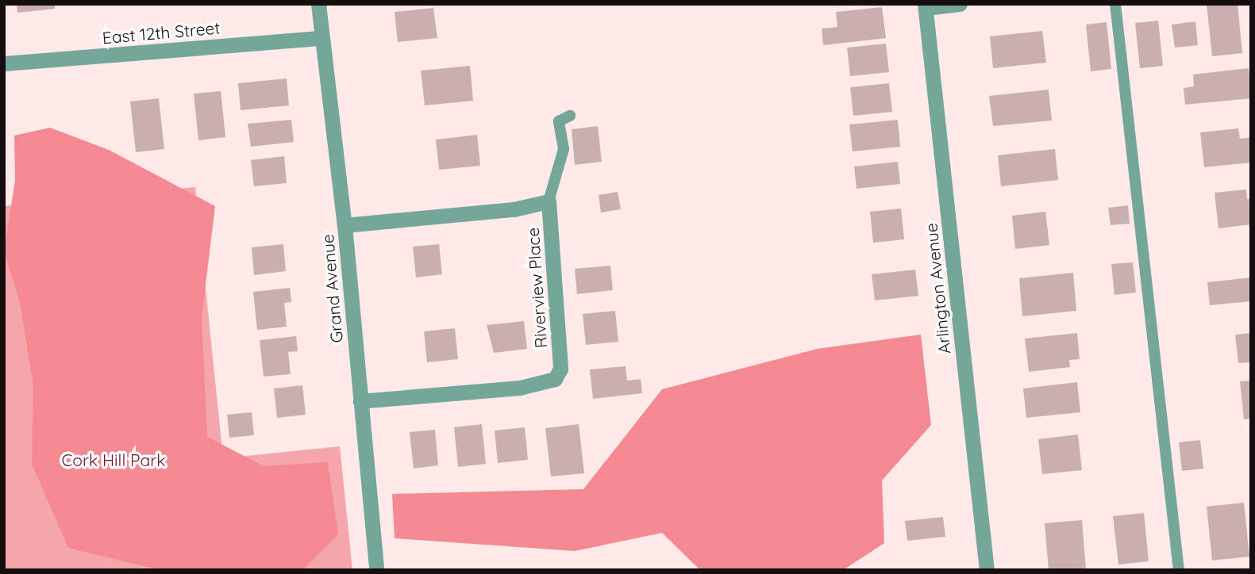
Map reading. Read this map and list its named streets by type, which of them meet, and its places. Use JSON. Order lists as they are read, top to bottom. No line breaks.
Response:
{"streets":{"street":["East 12th Street","Riverview Place","Grand Avenue","Arlington Avenue"]},"crossings":[["East 12th Street","Grand Avenue"],["Riverview Place","Grand Avenue"]],"parks":["Cork Hill Park"]}
